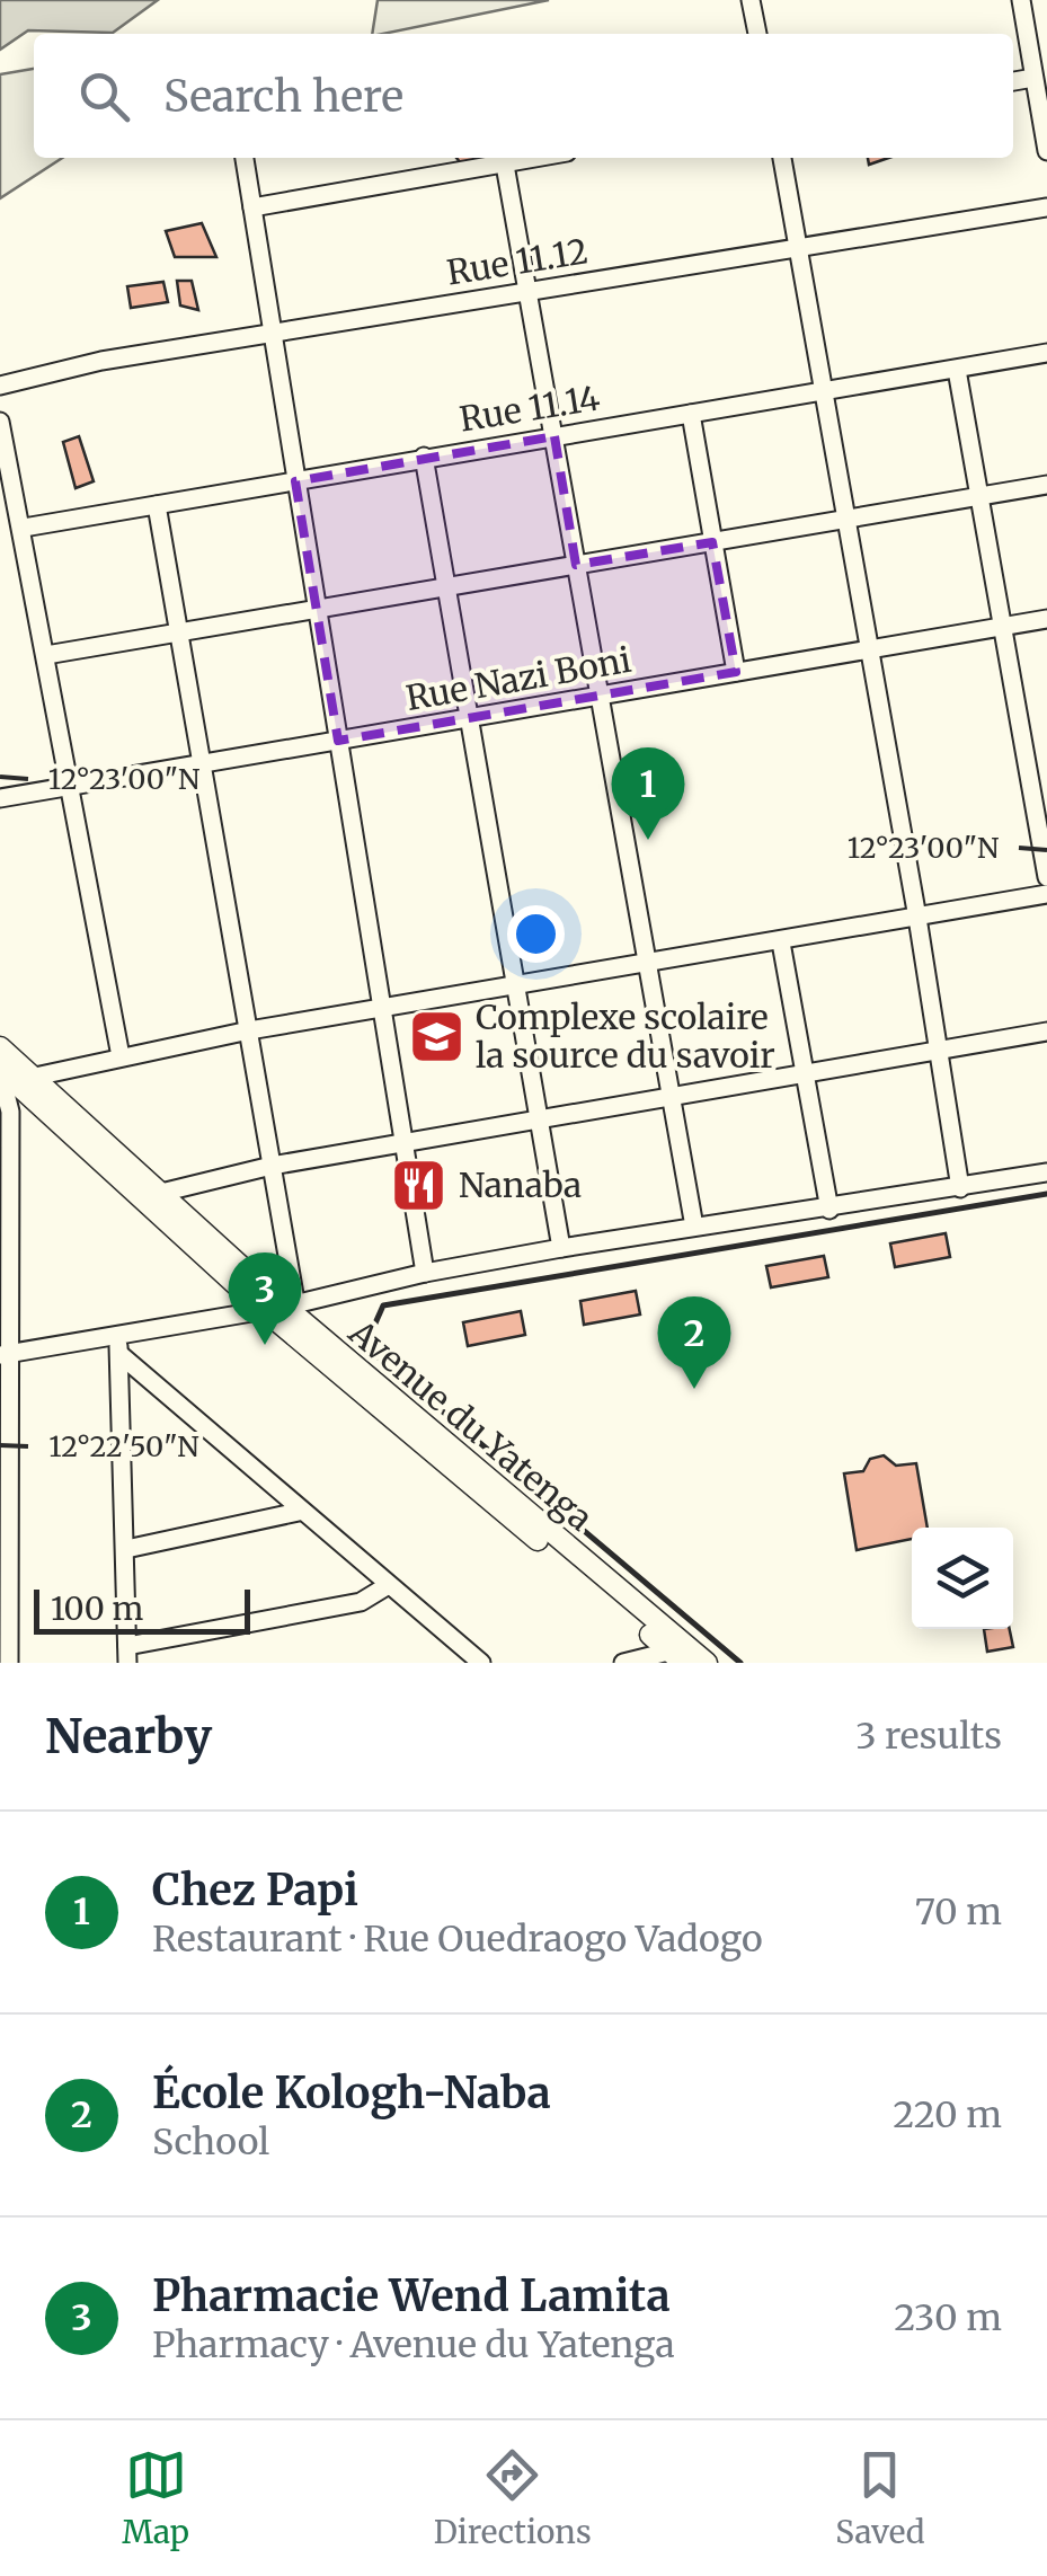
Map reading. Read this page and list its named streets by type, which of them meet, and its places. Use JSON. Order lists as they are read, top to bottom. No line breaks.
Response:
{"streets":{"main road":["Avenue du Yatenga"],"street":["Rue 11.12","Rue 11.14","Rue Nazi Boni"]},"places":{"school or university":["Complexe scolaire la source du savoir"],"restaurant":["Nanaba"]},"scale_bar":"100 m","page":{"search":"Search here","pins":["1","3","2"],"scale":"100 m","heading":["Nearby","3 results"],"list":[{"mark":"1","name":"Chez Papi","note":"Restaurant · Rue Ouedraogo Vadogo","value":"70 m"},{"mark":"2","name":"École Kologh-Naba","note":"School","value":"220 m"},{"mark":"3","name":"Pharmacie Wend Lamita","note":"Pharmacy · Avenue du Yatenga","value":"230 m"}],"nav":["Map","Directions","Saved"]},"coordinates":["12°23'00\"N","12°22'50\"N"]}
